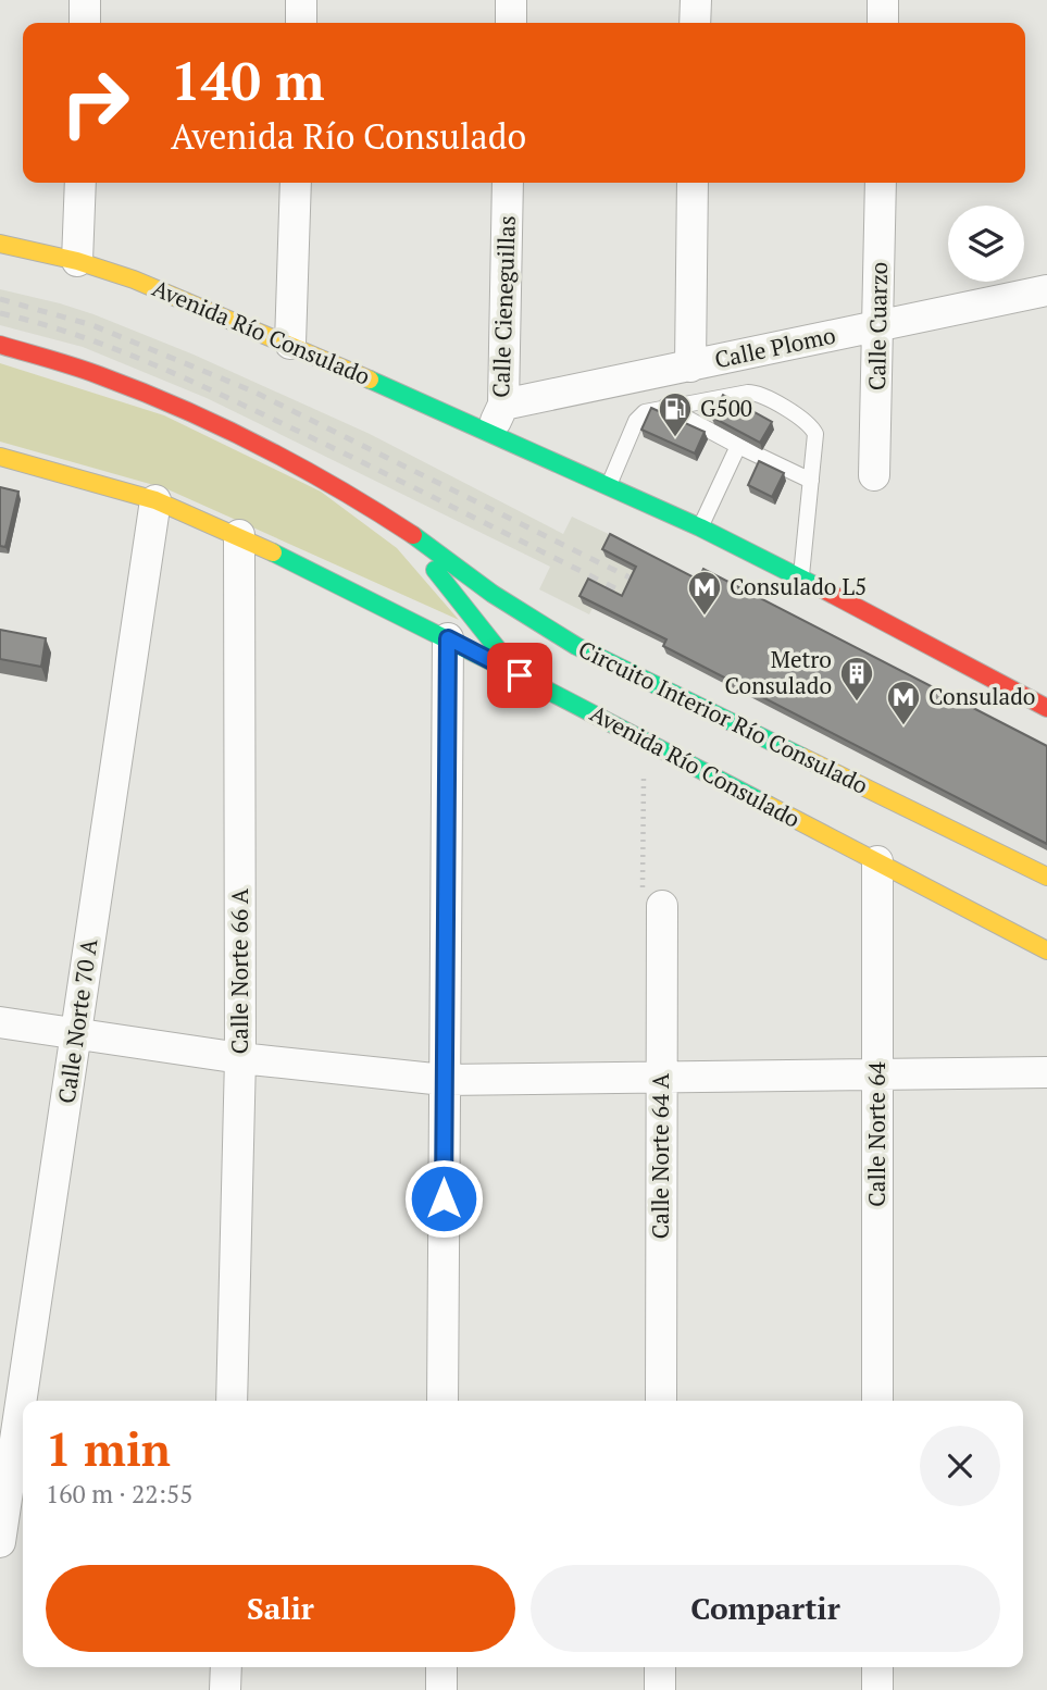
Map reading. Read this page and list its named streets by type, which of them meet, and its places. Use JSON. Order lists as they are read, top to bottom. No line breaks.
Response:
{"streets":{"main road":["Avenida Río Consulado","Circuito Interior Río Consulado"],"street":["Calle Cieneguillas","Calle Cuarzo","Calle Plomo","Calle Norte 66 A","Calle Norte 70 A","Calle Norte 64","Calle Norte 64 A"]},"crossings":[["Calle Cieneguillas","Avenida Río Consulado"],["Calle Cieneguillas","Calle Plomo"],["Calle Cuarzo","Calle Plomo"],["Avenida Río Consulado","Calle Norte 66 A"],["Avenida Río Consulado","Calle Norte 70 A"],["Avenida Río Consulado","Calle Norte 64"]],"places":{"fuel station":["G500"],"metro station":["Consulado L5","Consulado"],"building":["Metro Consulado"]},"page":{"turn":["140 m","Avenida Río Consulado"],"heading":["1 min","160 m · 22:55"],"buttons":["Salir","Compartir"]}}
